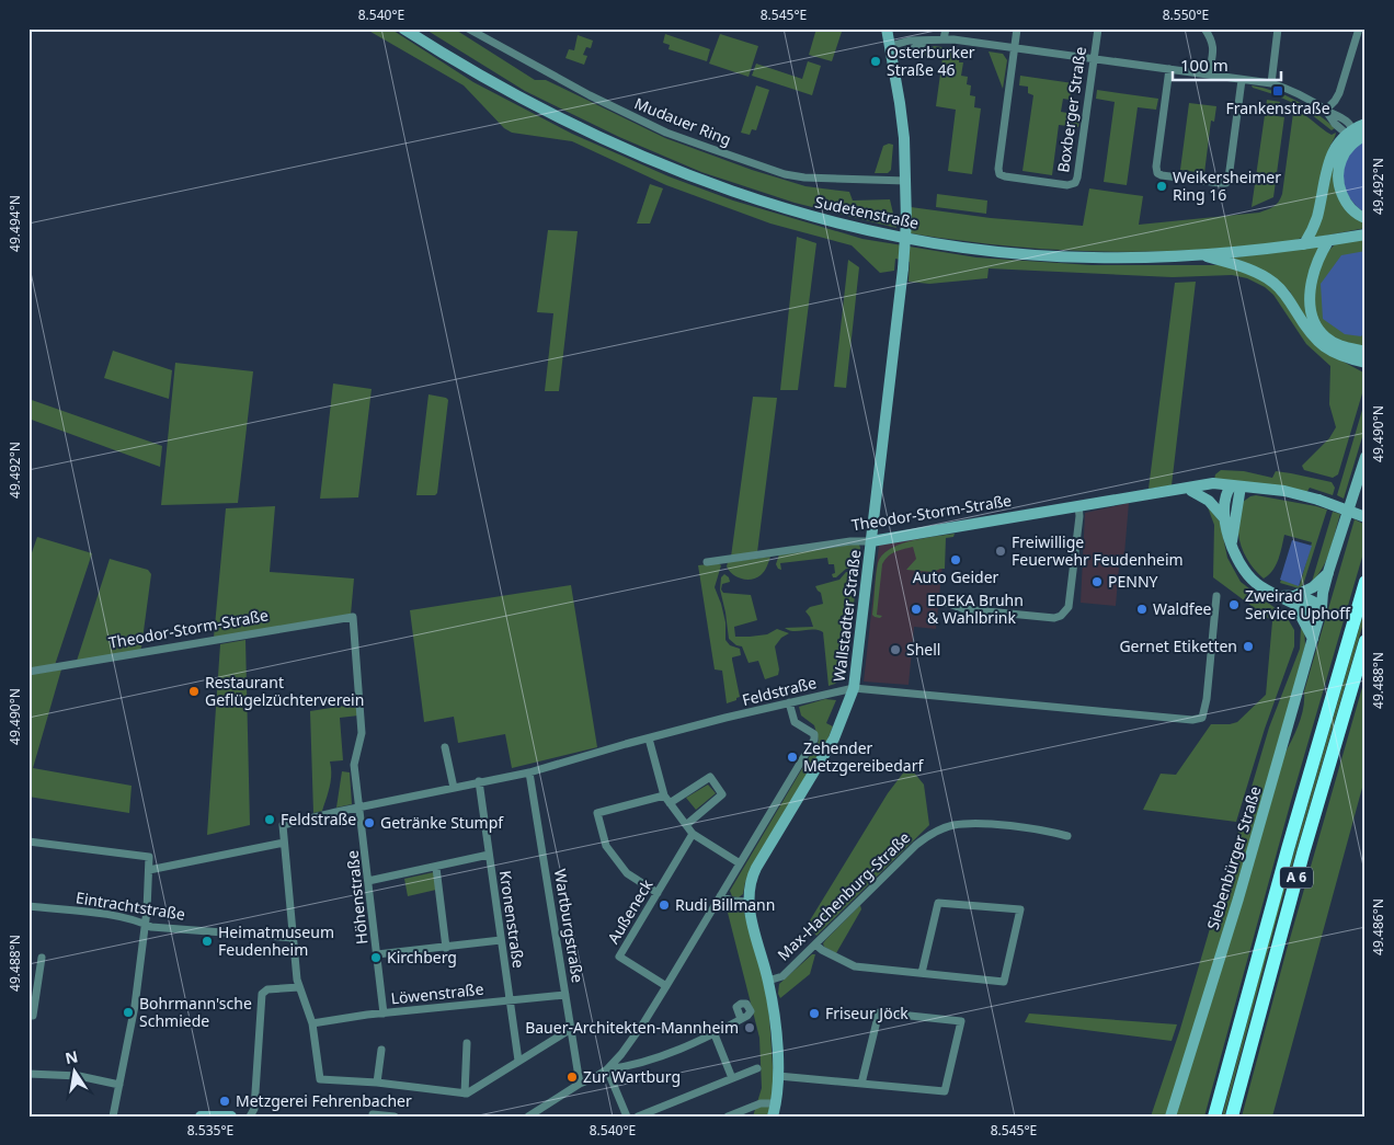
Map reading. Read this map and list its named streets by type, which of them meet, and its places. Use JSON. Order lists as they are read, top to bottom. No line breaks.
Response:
{"streets":{"highway":["A 6"],"main road":["Sudetenstraße","Theodor-Storm-Straße","Wallstadter Straße","Siebenbürger Straße"],"street":["Boxberger Straße","Mudauer Ring","Feldstraße","Max-Hachenburg-Straße","Höhenstraße","Eintrachtstraße","Außeneck","Kronenstraße","Wartburgstraße","Löwenstraße"]},"crossings":[["Mudauer Ring","Wallstadter Straße"],["Theodor-Storm-Straße","Wallstadter Straße"],["Theodor-Storm-Straße","Höhenstraße"],["Wallstadter Straße","Feldstraße"],["Feldstraße","Höhenstraße"],["Feldstraße","Kronenstraße"],["Feldstraße","Wartburgstraße"],["Höhenstraße","Löwenstraße"],["Kronenstraße","Löwenstraße"],["Wartburgstraße","Löwenstraße"]],"places":{"other":["Osterburker Straße 46","Weikersheimer Ring 16","Freiwillige Feuerwehr Feudenheim","Auto Geider","PENNY","Zweirad Service Uphoff","EDEKA Bruhn & Wahlbrink","Waldfee","Gernet Etiketten","Shell","Restaurant Geflügelzüchterverein","Zehender Metzgereibedarf","Feldstraße","Getränke Stumpf","Rudi Billmann","Heimatmuseum Feudenheim","Kirchberg","Bohrmann'sche Schmiede","Friseur Jöck","Bauer-Architekten-Mannheim","Zur Wartburg","Metzgerei Fehrenbacher"],"transit":["Frankenstraße"]},"scale_bar":"100 m","north":"top","coordinates":["8.540°E","8.545°E","8.550°E","49.492°N","49.494°N","49.490°N","49.488°N","49.486°N","8.535°E"]}
